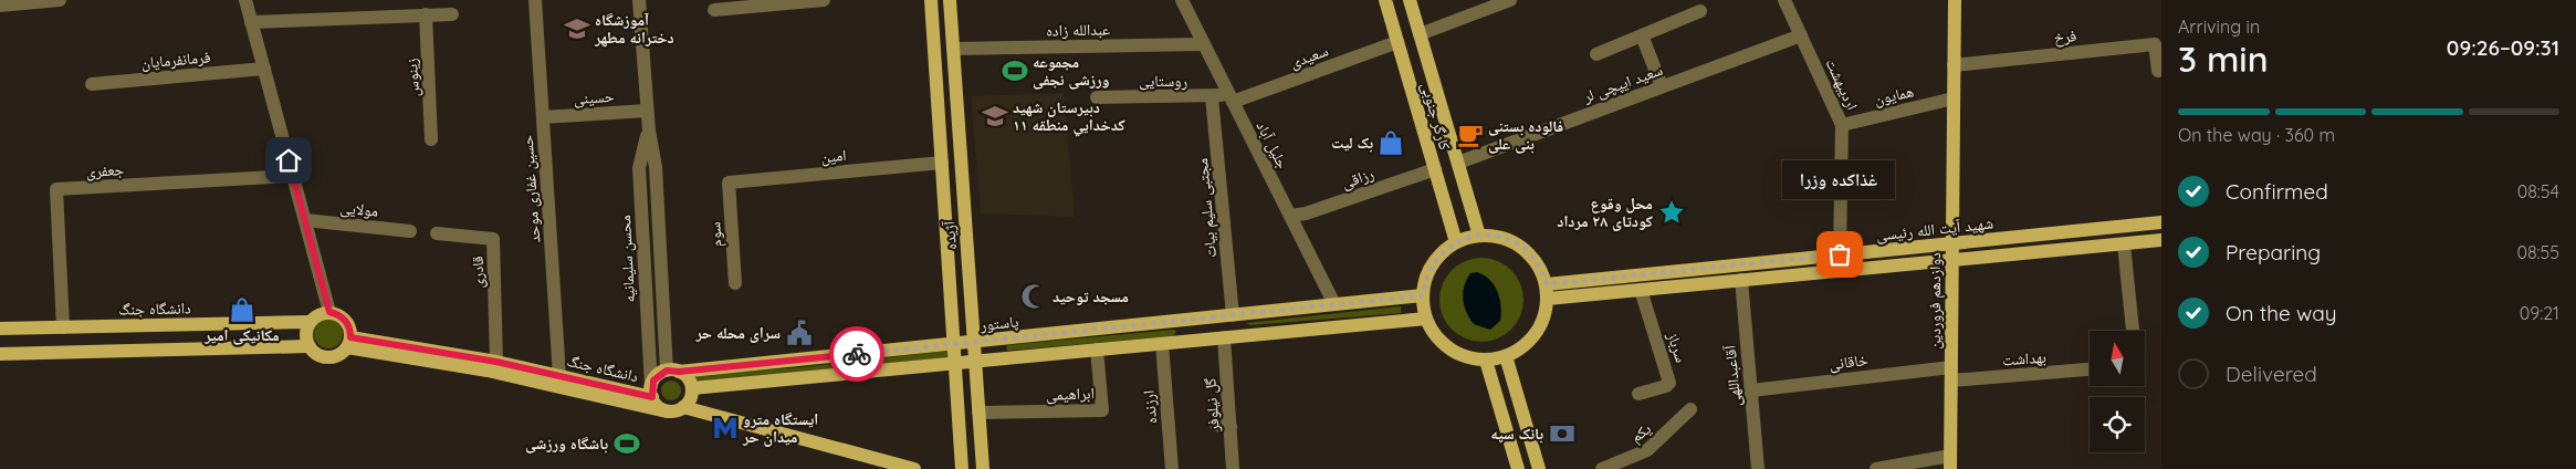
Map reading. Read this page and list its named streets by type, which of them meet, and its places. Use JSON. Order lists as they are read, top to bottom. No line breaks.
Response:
{"streets":{"main road":["کارگر جنوبی","شهید آیت الله رئیسی","آژیده","دوازدهم فروردین","دانشگاه جنگ","پاستور"],"street":["عبدالله زاده","فرخ","سعیدی","فرمانفرمایان","زینوس","روستایی","سعید ایپچی لر","اردیبهشت","همایون","حسینی","جلیل آباد","امین","جعفری","رزاقی","حسین غفاری موحد","مجتبی سلیم بیات","مولایی","سوم","محسن سلیمانیه","قادری","سرباز","بهداشت","خاقانی","آقاعبداللهی","ابراهیمی","گل نیلوفر","ارزنده","یکم"]},"crossings":[["عبدالله زاده","جلیل آباد"],["عبدالله زاده","آژیده"],["فرخ","دوازدهم فروردین"],["سعیدی","روستایی"],["سعیدی","کارگر جنوبی"],["سعیدی","جلیل آباد"],["روستایی","جلیل آباد"],["روستایی","مجتبی سلیم بیات"],["سعید ایپچی لر","اردیبهشت"],["سعید ایپچی لر","کارگر جنوبی"],["اردیبهشت","همایون"],["اردیبهشت","شهید آیت الله رئیسی"],["همایون","دوازدهم فروردین"],["حسینی","حسین غفاری موحد"],["حسینی","محسن سلیمانیه"],["کارگر جنوبی","رزاقی"],["کارگر جنوبی","شهید آیت الله رئیسی"],["کارگر جنوبی","پاستور"],["جلیل آباد","رزاقی"],["جلیل آباد","پاستور"],["امین","سوم"],["امین","آژیده"],["جعفری","دانشگاه جنگ"],["حسین غفاری موحد","دانشگاه جنگ"],["مجتبی سلیم بیات","پاستور"],["شهید آیت الله رئیسی","دوازدهم فروردین"],["شهید آیت الله رئیسی","پاستور"],["آژیده","پاستور"],["آژیده","ابراهیمی"],["محسن سلیمانیه","دانشگاه جنگ"],["محسن سلیمانیه","پاستور"],["قادری","دانشگاه جنگ"],["دوازدهم فروردین","بهداشت"],["دوازدهم فروردین","خاقانی"],["دانشگاه جنگ","پاستور"],["بهداشت","خاقانی"],["خاقانی","آقاعبداللهی"]],"places":{"school or university":["آموزشگاه دخترانه مطهر","دبيرستان شهيد كدخدايي منطقه ١١"],"sports":["مجموعه ورزشی نجفی","باشگاه ورزشی"],"cafe":["فالوده بستنی بنی علی"],"shop":["بک لیت","مکانیکی امیر"],"place":["محل وقوع کودتای ۲۸ مرداد"],"other":["غذاکده وزرا"],"mosque":["مسجد توحید"],"public building":["سرای محله حر"],"metro station":["ایستگاه مترو میدان حر"],"bank":["بانک سپه"]},"north":"top","page":{"heading":["3 min","Arriving in","09:26–09:31"],"bar":"On the way · 360 m","bubble":"غذاکده وزرا","list":[["Confirmed","08:54"],["Preparing","08:55"],["On the way","09:21"],"Delivered"]}}
